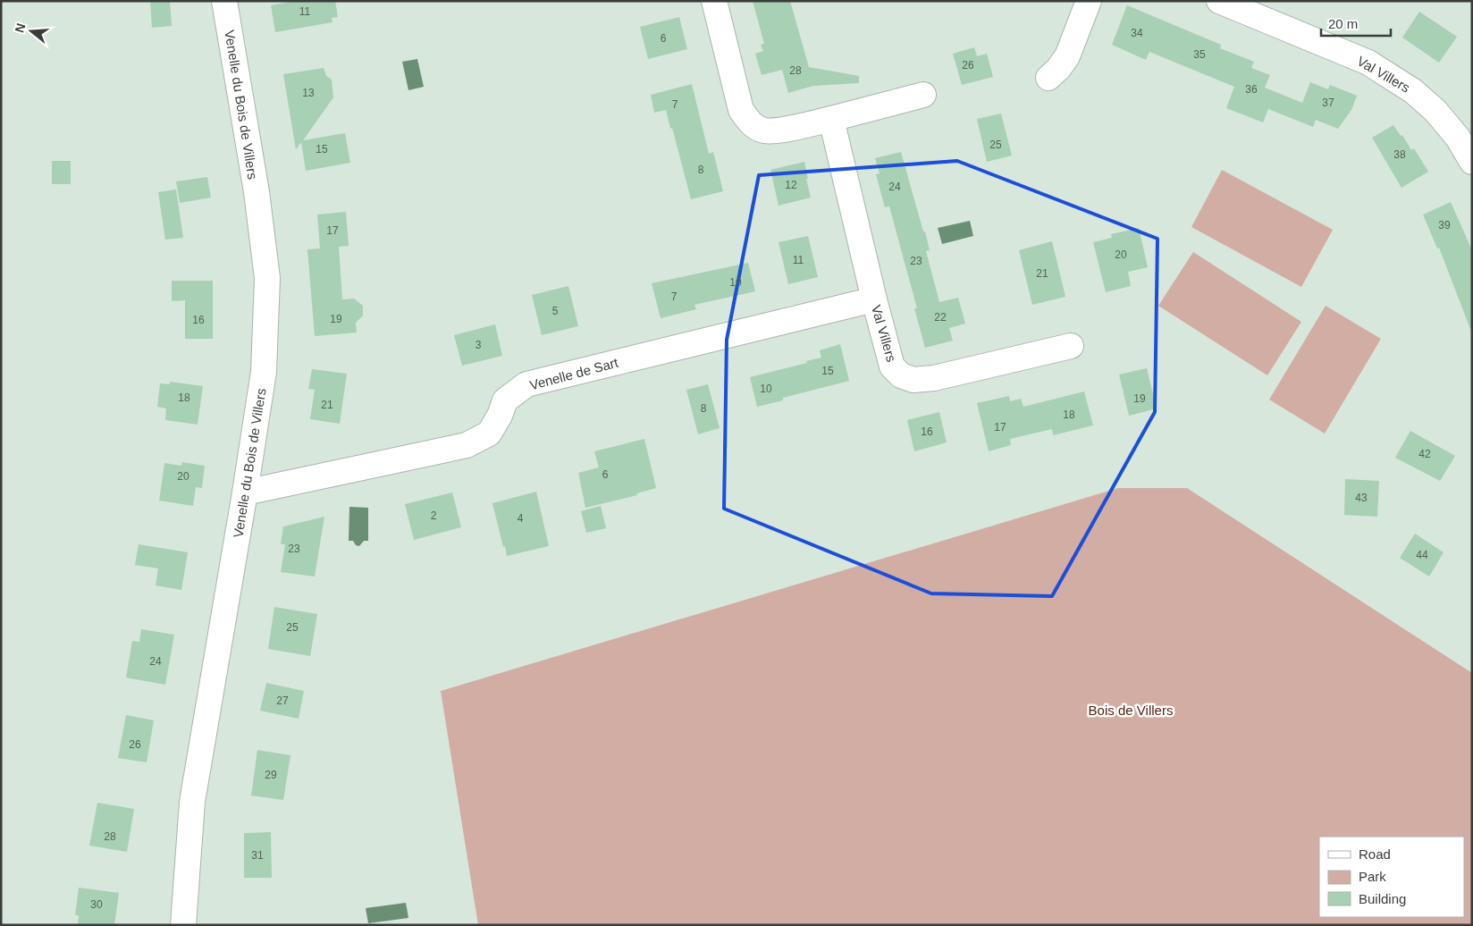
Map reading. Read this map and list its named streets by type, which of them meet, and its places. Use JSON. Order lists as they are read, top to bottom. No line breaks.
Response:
{"streets":{"street":["Val Villers","Venelle du Bois de Villers","Venelle de Sart"]},"crossings":[["Val Villers","Venelle de Sart"],["Venelle du Bois de Villers","Venelle de Sart"]],"parks":["Bois de Villers"],"house_numbers":["11","34","6","35","26","28","36","13","37","7","25","15","38","8","12","24","39","17","20","11","23","21","10","7","5","22","19","16","3","15","10","18","19","21","8","18","17","16","42","6","20","43","2","4","23","44","25","24","27","26","29","28","31","30"],"legend":["Road","Park","Building"],"scale_bar":"20 m","north":"left"}
